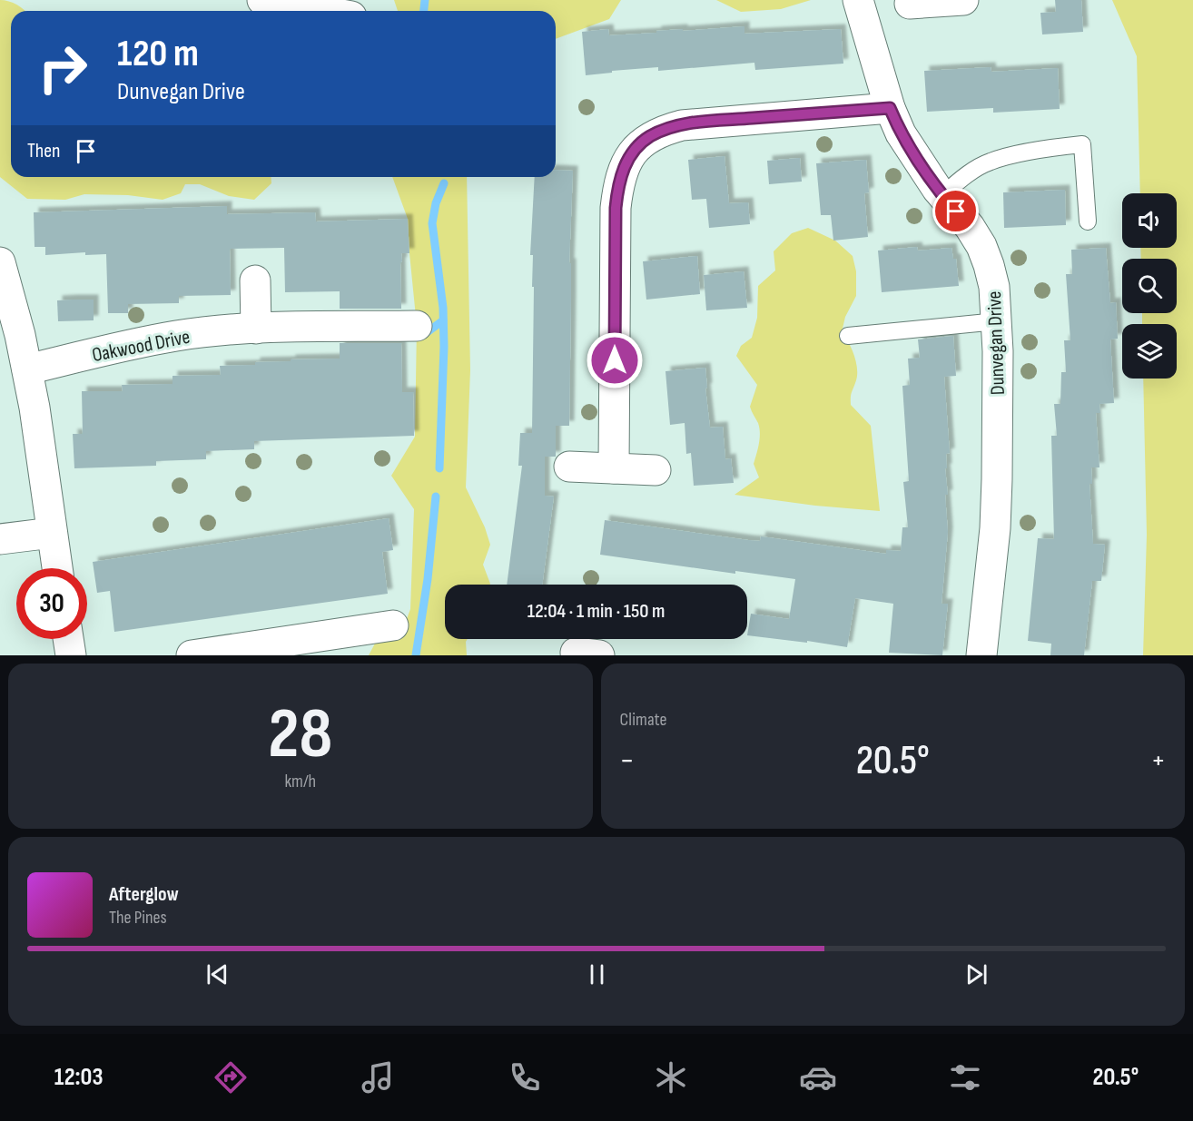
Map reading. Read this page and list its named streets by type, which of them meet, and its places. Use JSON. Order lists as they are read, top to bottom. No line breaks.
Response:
{"streets":{"street":["Dunvegan Drive","Oakwood Drive"]},"page":{"turn":["120 m","Dunvegan Drive"],"then":"Then","limit":"30","trip":"12:04 · 1 min · 150 m","tile":[["28","km/h"],"Climate"],"heat":["−","20.5°","+"],"song":["Afterglow","The Pines"],"tabs":["12:03","20.5°"]}}
